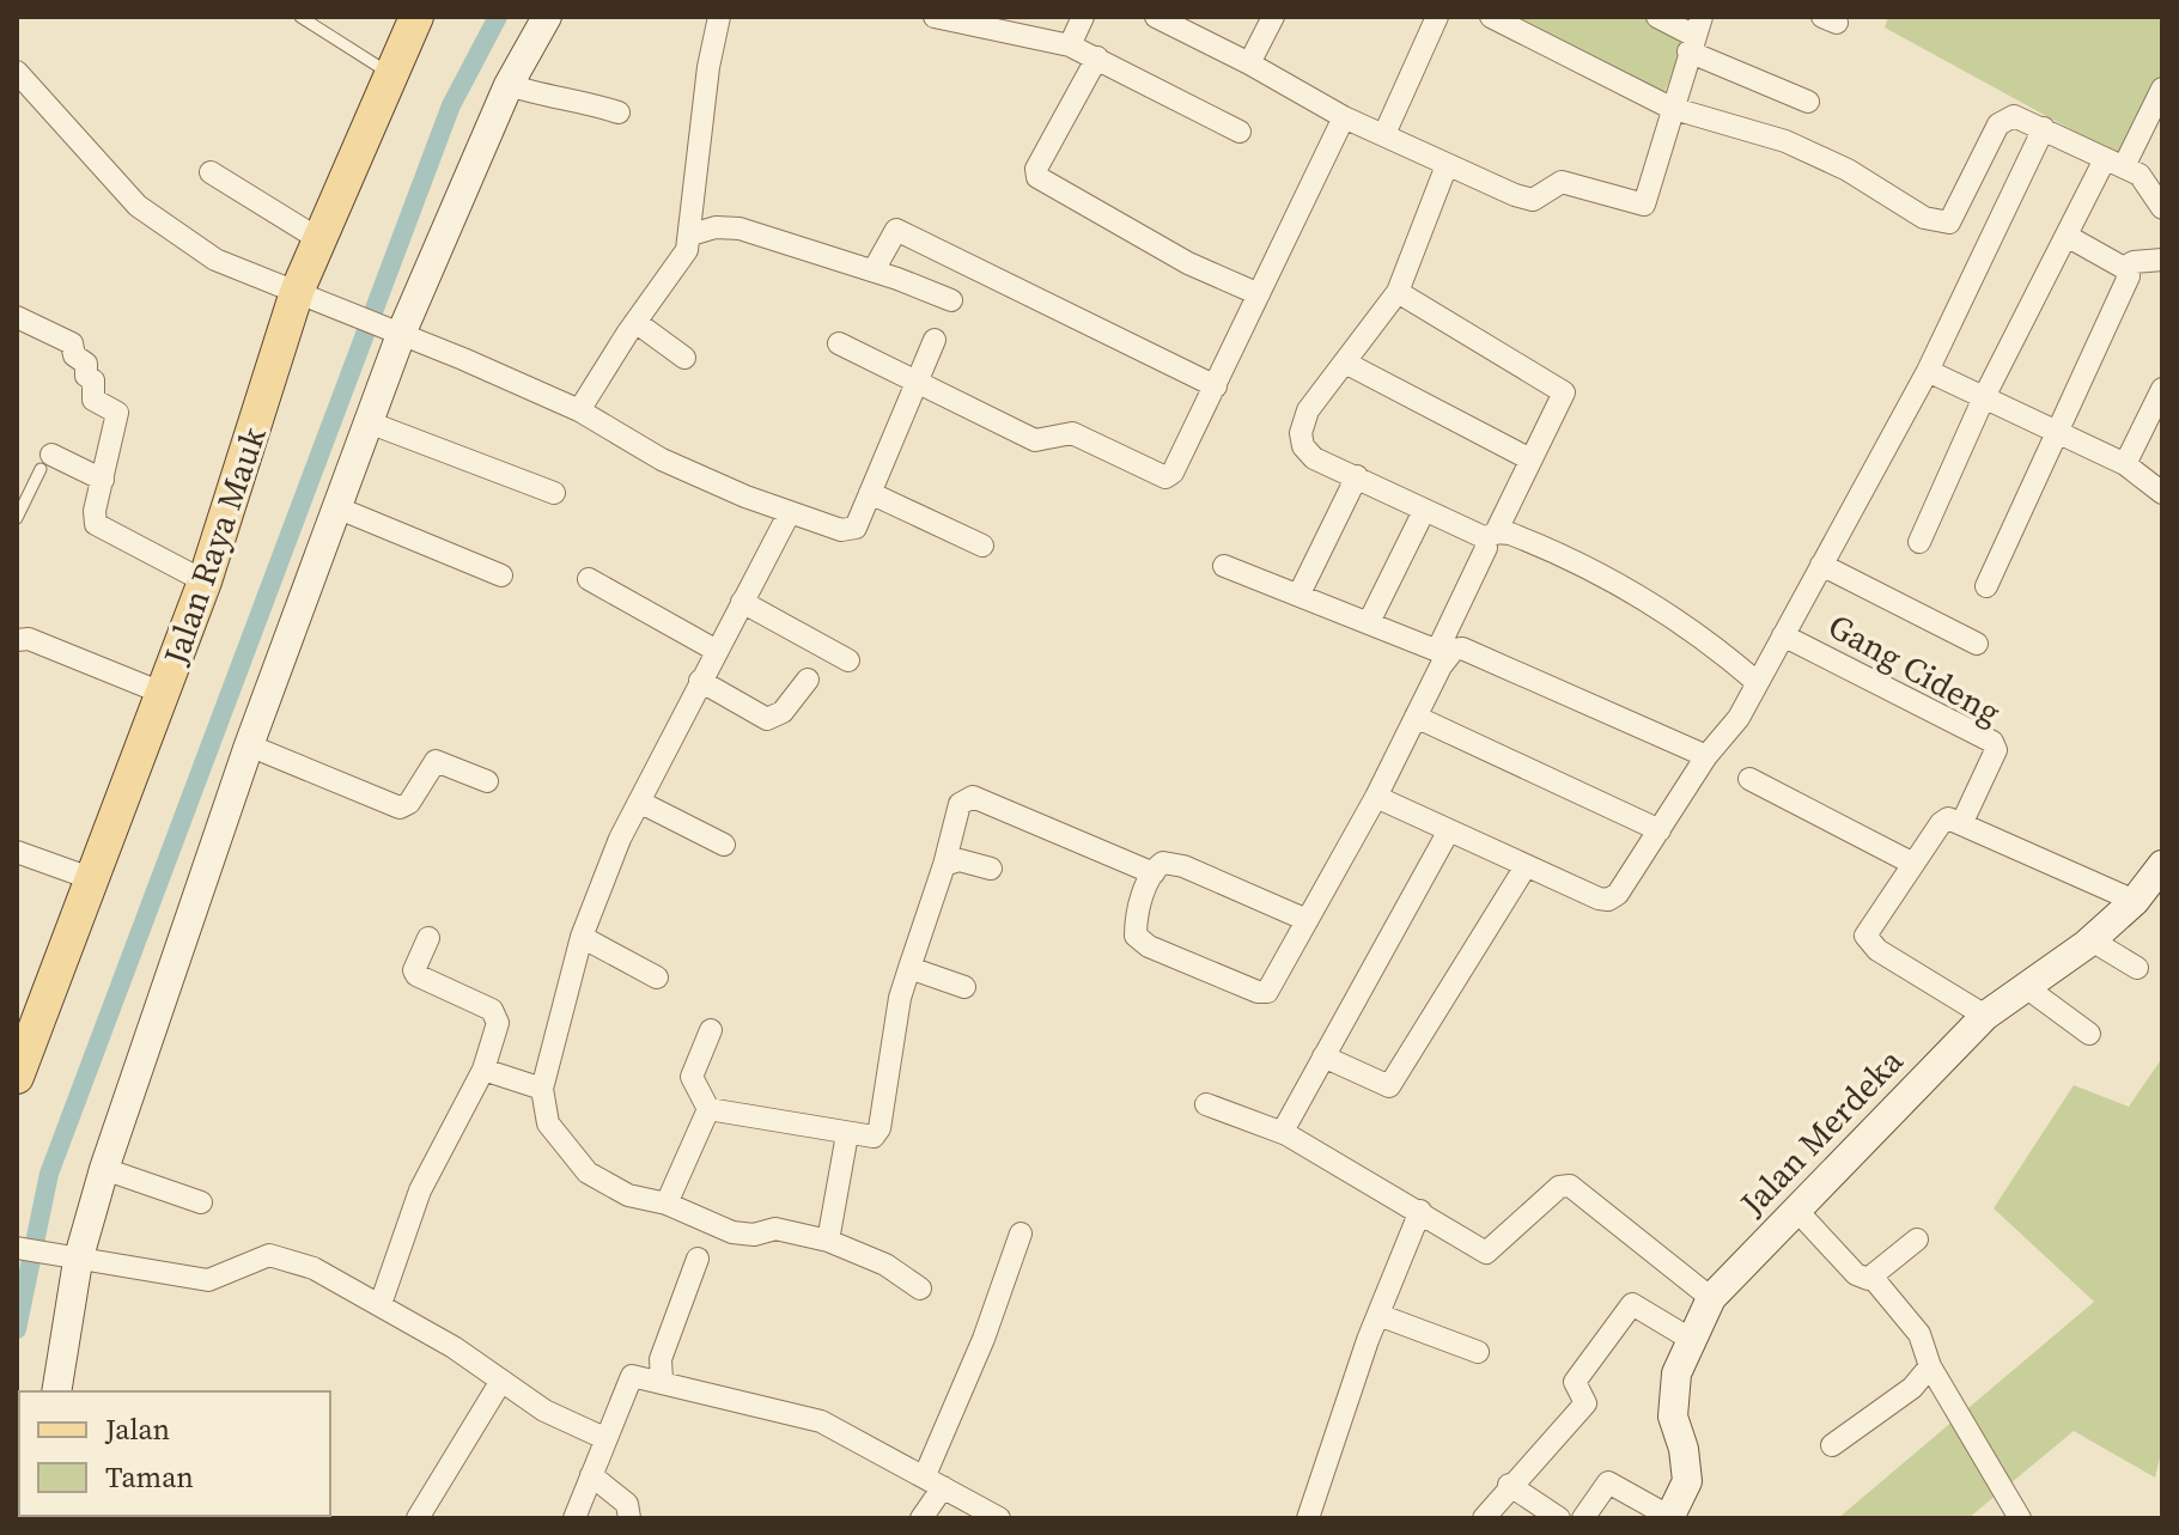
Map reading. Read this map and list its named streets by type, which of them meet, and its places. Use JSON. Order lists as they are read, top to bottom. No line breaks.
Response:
{"streets":{"main road":["Jalan Raya Mauk"],"street":["Gang Cideng","Jalan Merdeka"]},"legend":["Jalan","Taman"]}
